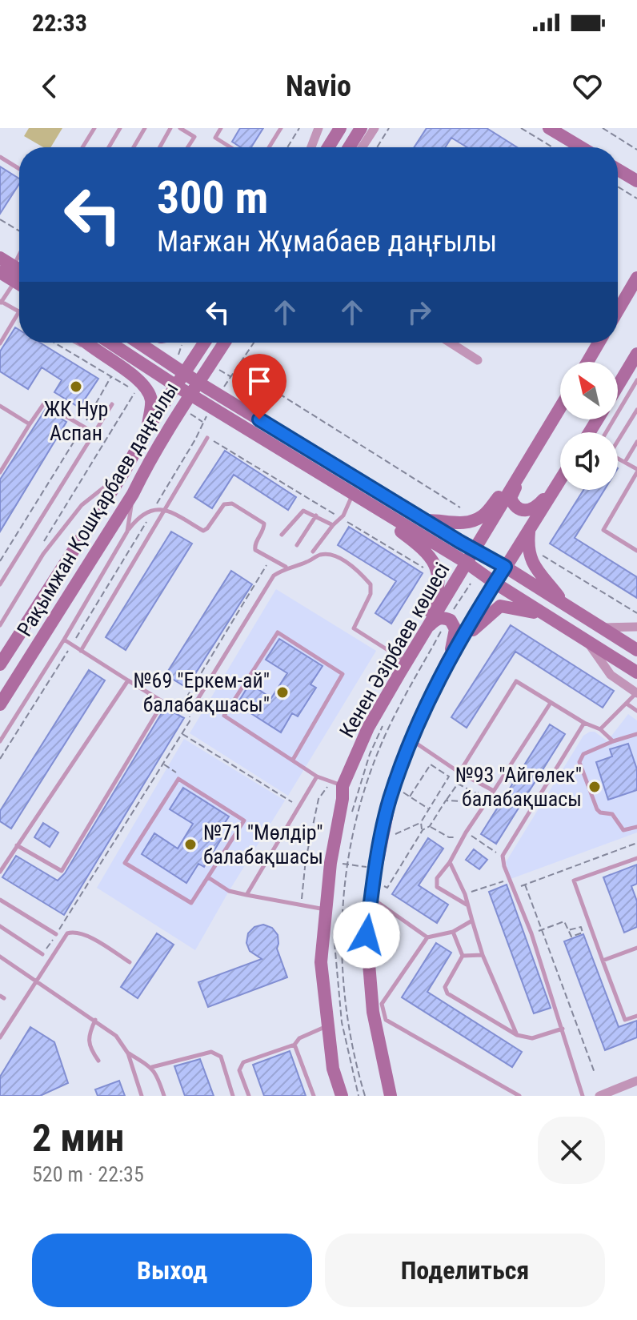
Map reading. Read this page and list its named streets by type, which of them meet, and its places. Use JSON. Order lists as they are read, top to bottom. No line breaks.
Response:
{"streets":{"main road":["Рақымжан Қошқарбаев даңғылы","Кенен Әзірбаев көшесі"]},"places":["ЖК Нур Аспан","№69 \"Еркем-ай\" балабақшасы\"","№93 \"Айгөлек\" балабақшасы","№71 \"Мөлдір\" балабақшасы"],"north":"top left","page":{"status":"22:33","header":"Navio","turn":["300 m","Мағжан Жұмабаев даңғылы"],"heading":["2 мин","520 m · 22:35"],"buttons":["Выход","Поделиться"]}}
